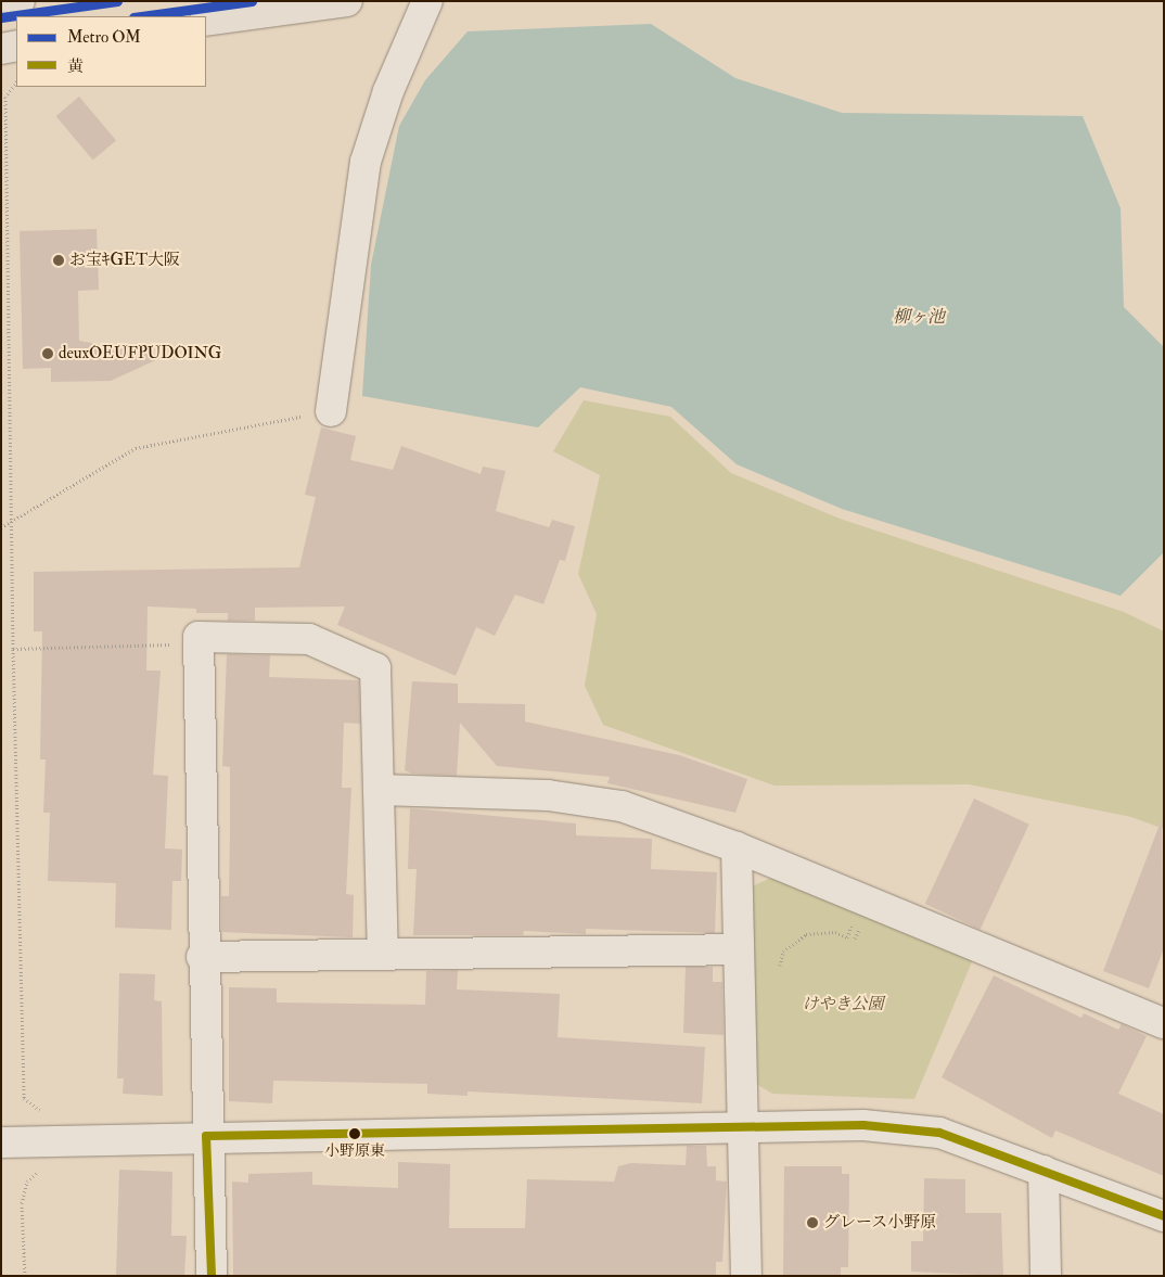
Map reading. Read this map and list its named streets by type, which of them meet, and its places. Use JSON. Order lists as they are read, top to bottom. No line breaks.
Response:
{"water":["柳ヶ池"],"parks":["けやき公園"],"places":["お宝ｷGET大阪","deuxOEUFPUDOING","小野原東","グレース小野原"],"lines":["metro line OM","transit line 黄"],"legend":["Metro OM","黄"]}
